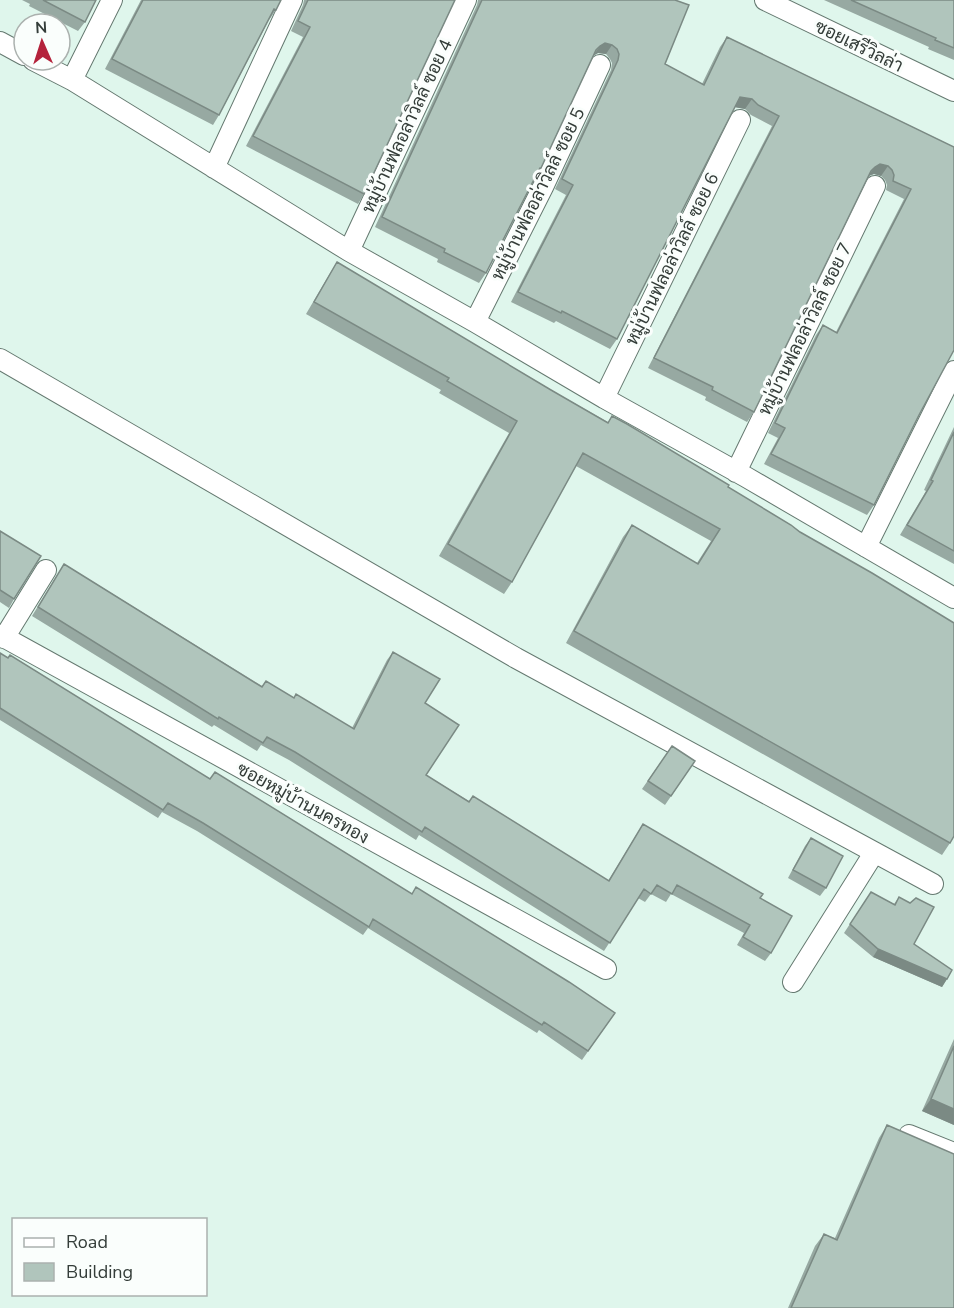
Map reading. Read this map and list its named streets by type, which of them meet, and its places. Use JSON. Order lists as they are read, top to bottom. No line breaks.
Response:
{"streets":{"street":["ซอยเสรีวิลล่า","หมู่บ้านฟลอล่าวิลล์ ซอย 4","หมู่บ้านฟลอล่าวิลล์ ซอย 5","หมู่บ้านฟลอล่าวิลล์ ซอย 6","หมู่บ้านฟลอล่าวิลล์ ซอย 7","ซอยหมู่บ้านนครทอง"]},"legend":["Road","Building"],"north":"top"}
